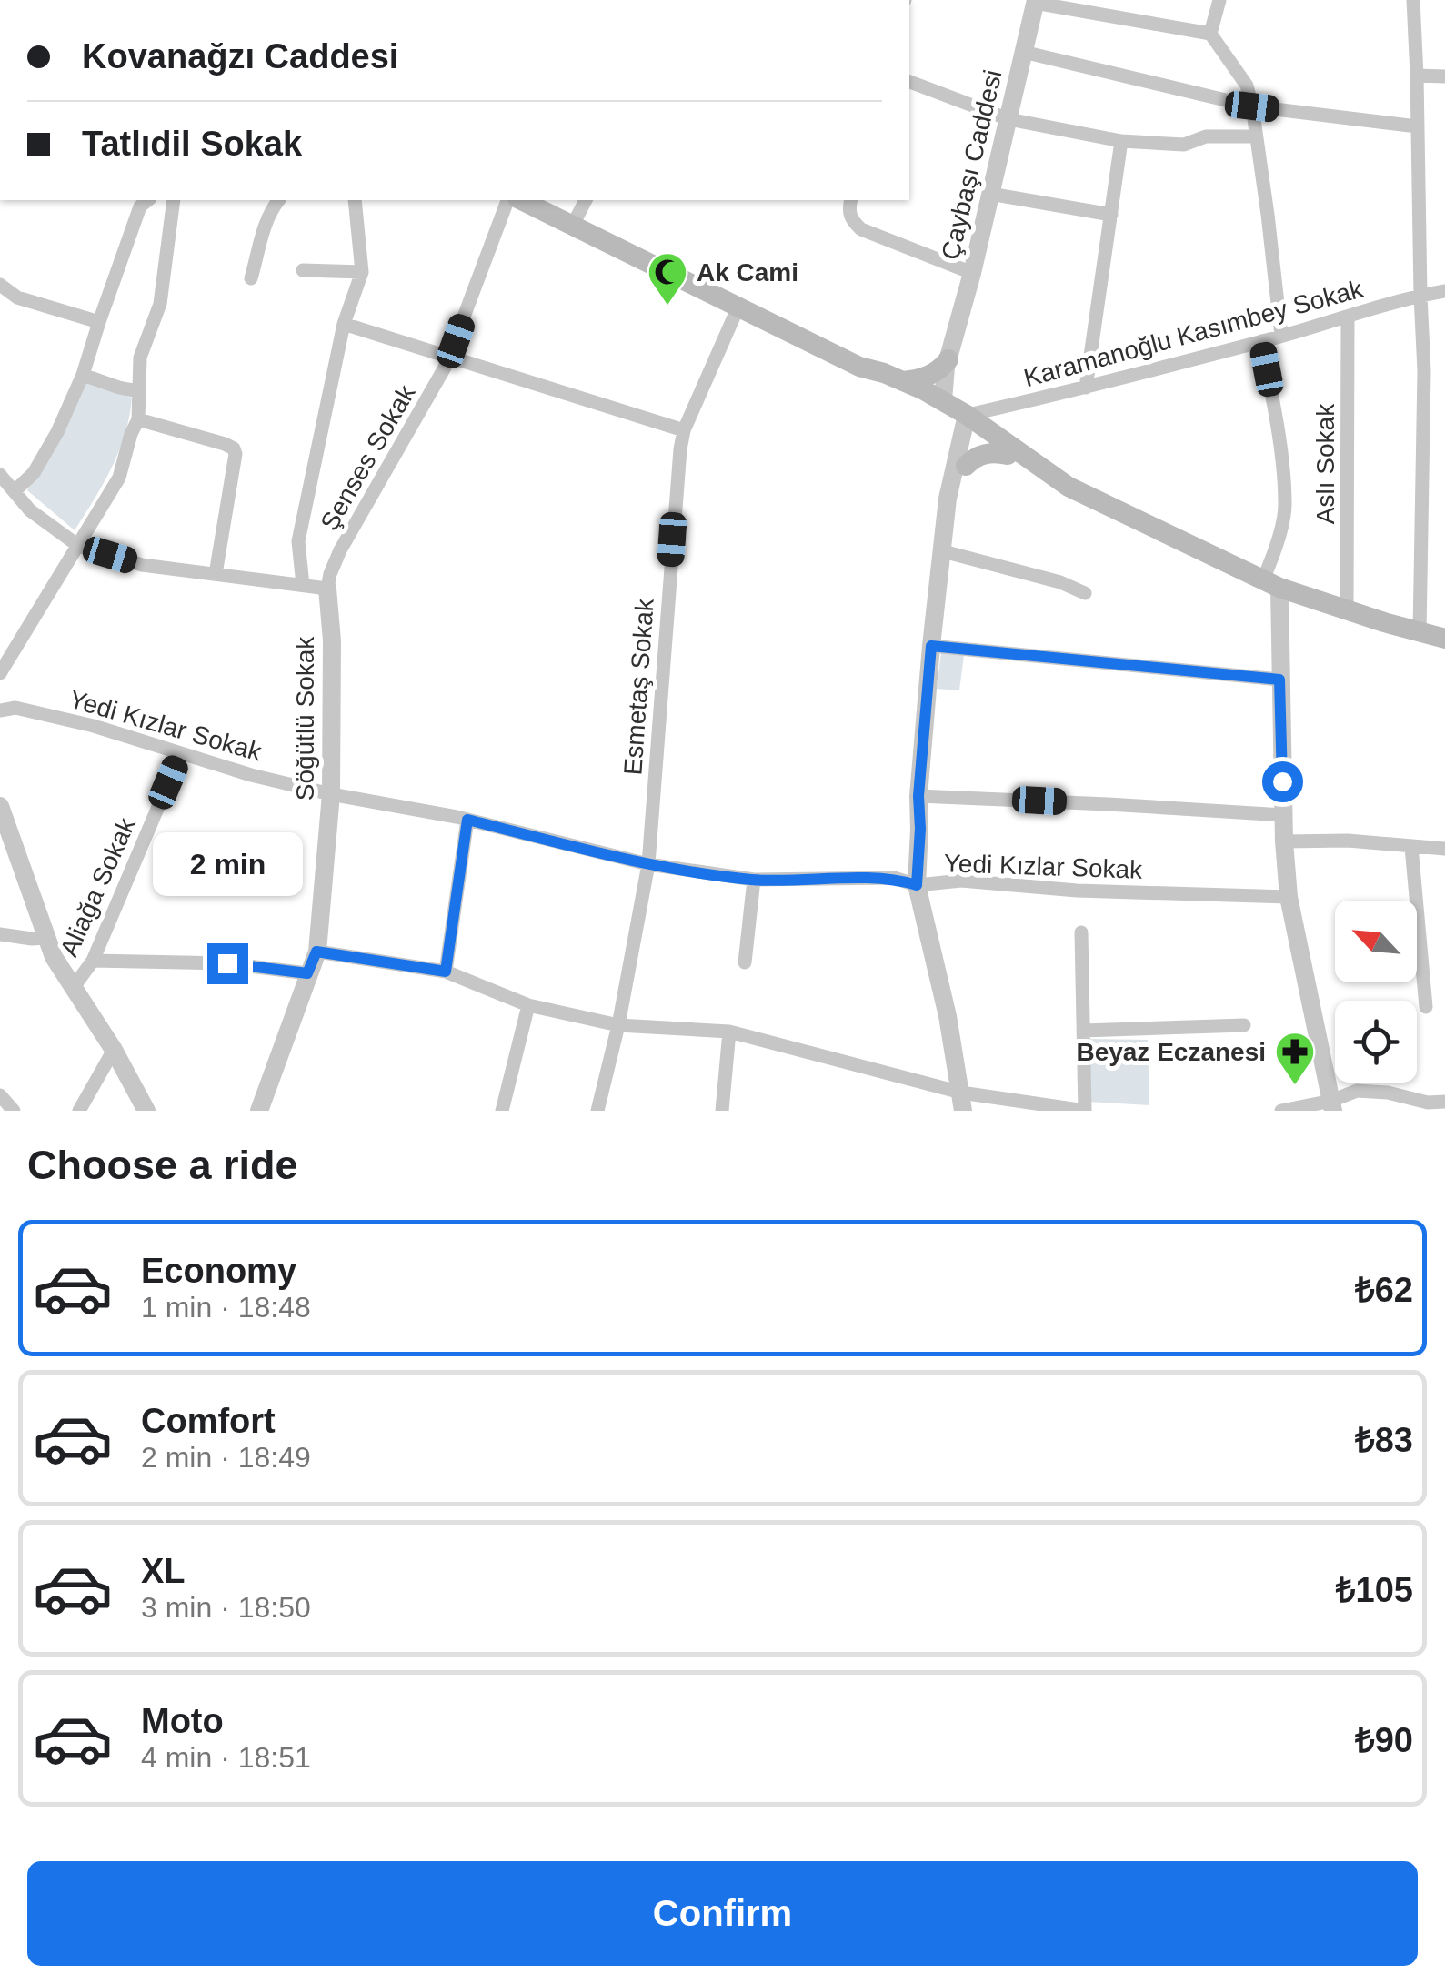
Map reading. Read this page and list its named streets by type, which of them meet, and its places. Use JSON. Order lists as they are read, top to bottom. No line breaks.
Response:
{"streets":{"street":["Çaybaşı Caddesi","Karamanoğlu Kasımbey Sokak","Şenses Sokak","Aslı Sokak","Esmetaş Sokak","Söğütlü Sokak","Yedi Kızlar Sokak","Aliağa Sokak"]},"crossings":[["Çaybaşı Caddesi","Karamanoğlu Kasımbey Sokak"],["Karamanoğlu Kasımbey Sokak","Aslı Sokak"],["Şenses Sokak","Söğütlü Sokak"],["Esmetaş Sokak","Yedi Kızlar Sokak"],["Söğütlü Sokak","Yedi Kızlar Sokak"],["Yedi Kızlar Sokak","Aliağa Sokak"]],"places":{"mosque":["Ak Cami"],"pharmacy":["Beyaz Eczanesi"]},"north":"top left","page":{"banner":["Kovanağzı Caddesi","Tatlıdil Sokak"],"bubble":"2 min","heading":"Choose a ride","list":[{"name":"Economy","note":"1 min · 18:48","value":"₺62"},{"name":"Comfort","note":"2 min · 18:49","value":"₺83"},{"name":"XL","note":"3 min · 18:50","value":"₺105"},{"name":"Moto","note":"4 min · 18:51","value":"₺90"}],"buttons":"Confirm"}}
